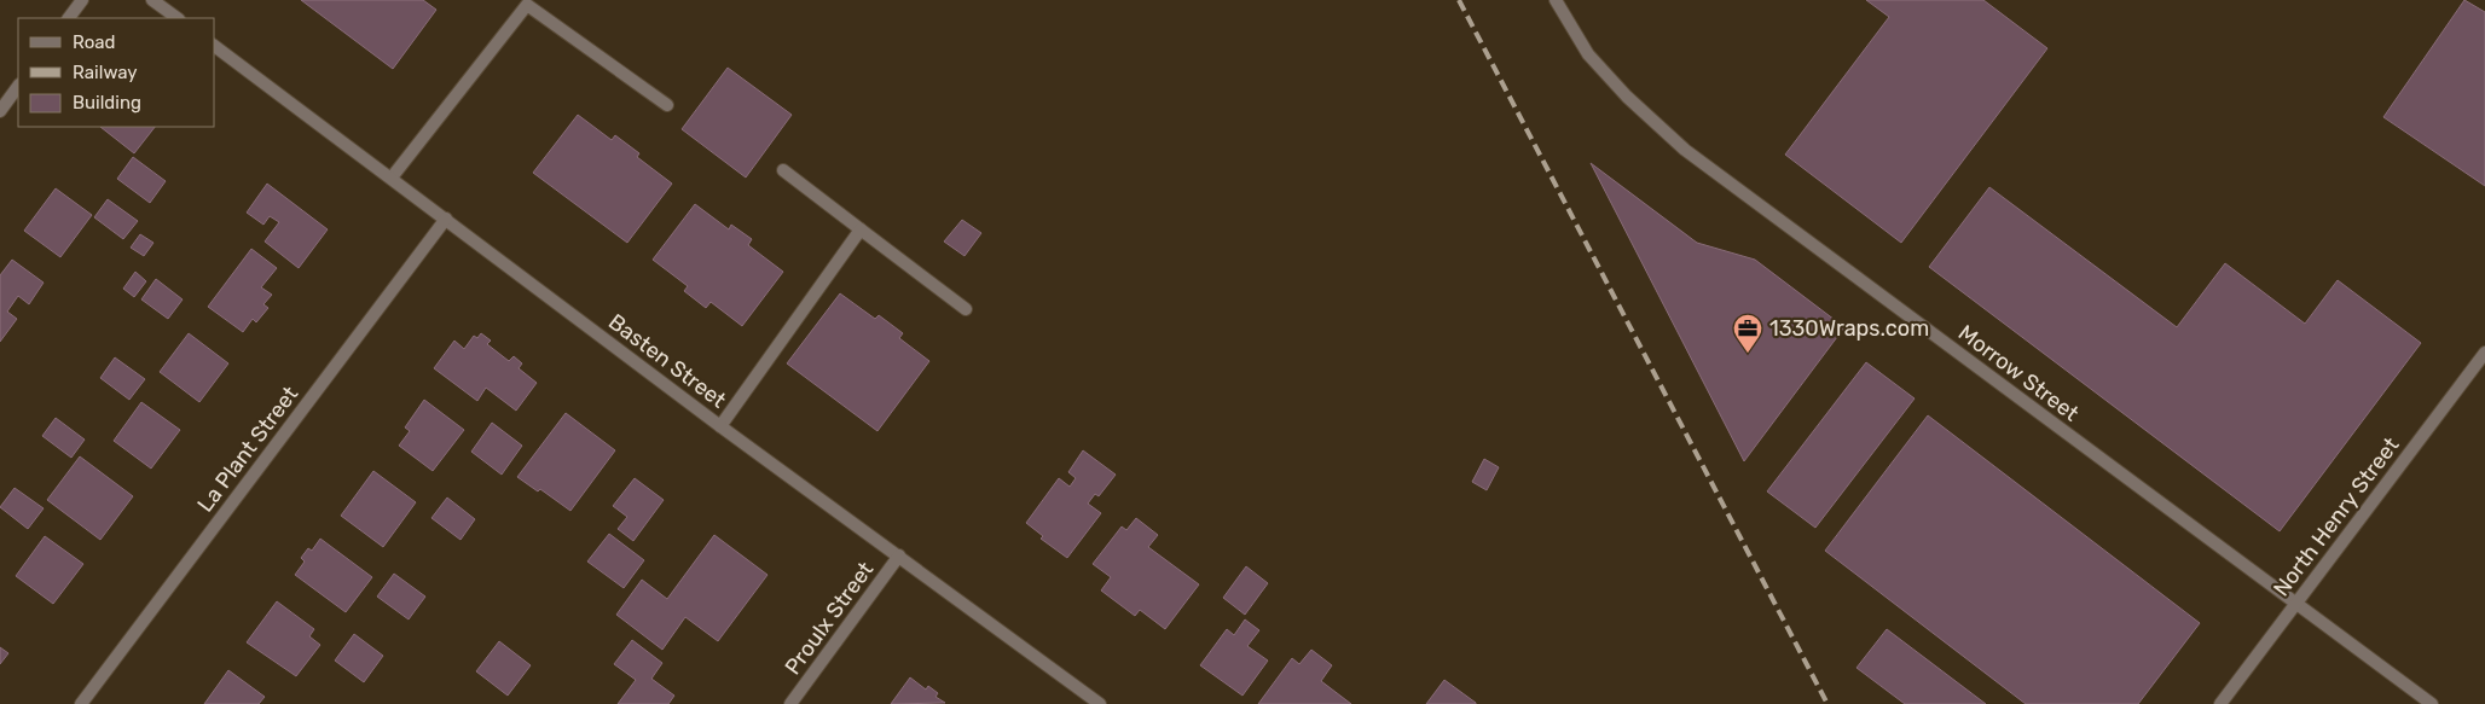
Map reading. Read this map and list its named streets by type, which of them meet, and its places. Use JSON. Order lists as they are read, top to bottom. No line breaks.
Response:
{"streets":{"street":["Basten Street","Morrow Street","La Plant Street","North Henry Street","Proulx Street"]},"crossings":[["Basten Street","La Plant Street"],["Basten Street","Proulx Street"],["Morrow Street","North Henry Street"]],"places":{"office":["1330Wraps.com"]},"legend":["Road","Railway","Building"]}
